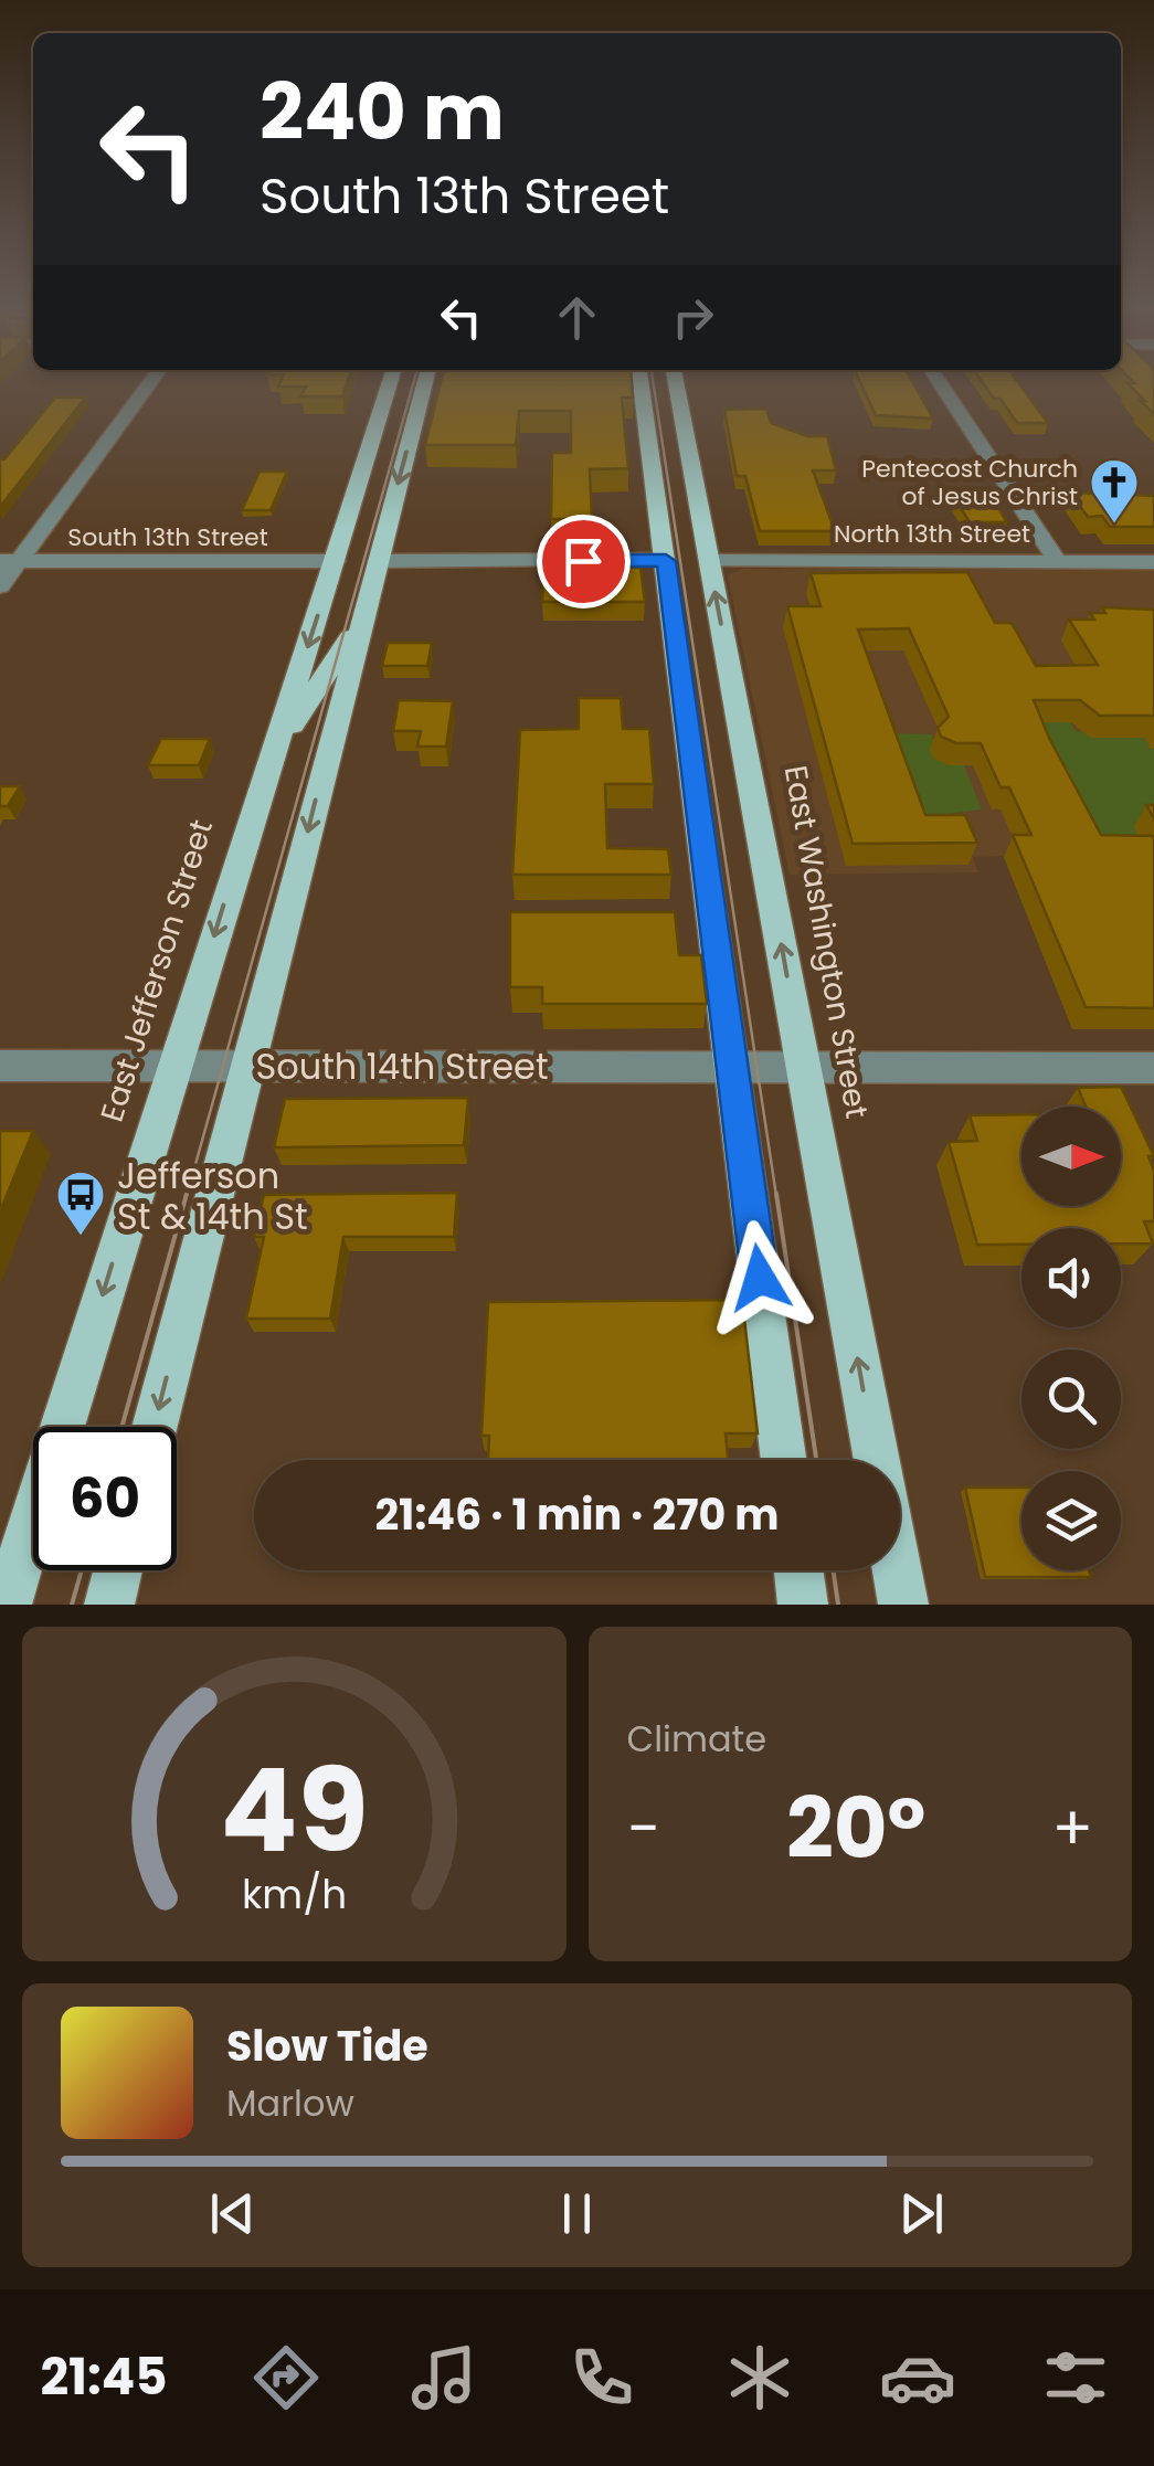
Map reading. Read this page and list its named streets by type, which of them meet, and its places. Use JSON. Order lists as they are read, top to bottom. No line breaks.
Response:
{"streets":{"main road":["East Washington Street","East Jefferson Street"],"street":["North 13th Street","South 13th Street","South 14th Street"]},"crossings":[["North 13th Street","East Washington Street"],["South 13th Street","East Jefferson Street"],["East Washington Street","South 14th Street"],["East Jefferson Street","South 14th Street"]],"places":{"church":["Pentecost Church of Jesus Christ"],"bus stop":["Jefferson St & 14th St"]},"north":"right","page":{"turn":["240 m","South 13th Street"],"limit":"60","trip":"21:46 · 1 min · 270 m","tile":"Climate","heat":["−","20°","+"],"song":["Slow Tide","Marlow"],"tabs":"21:45","gauge":["49","km/h"]}}
